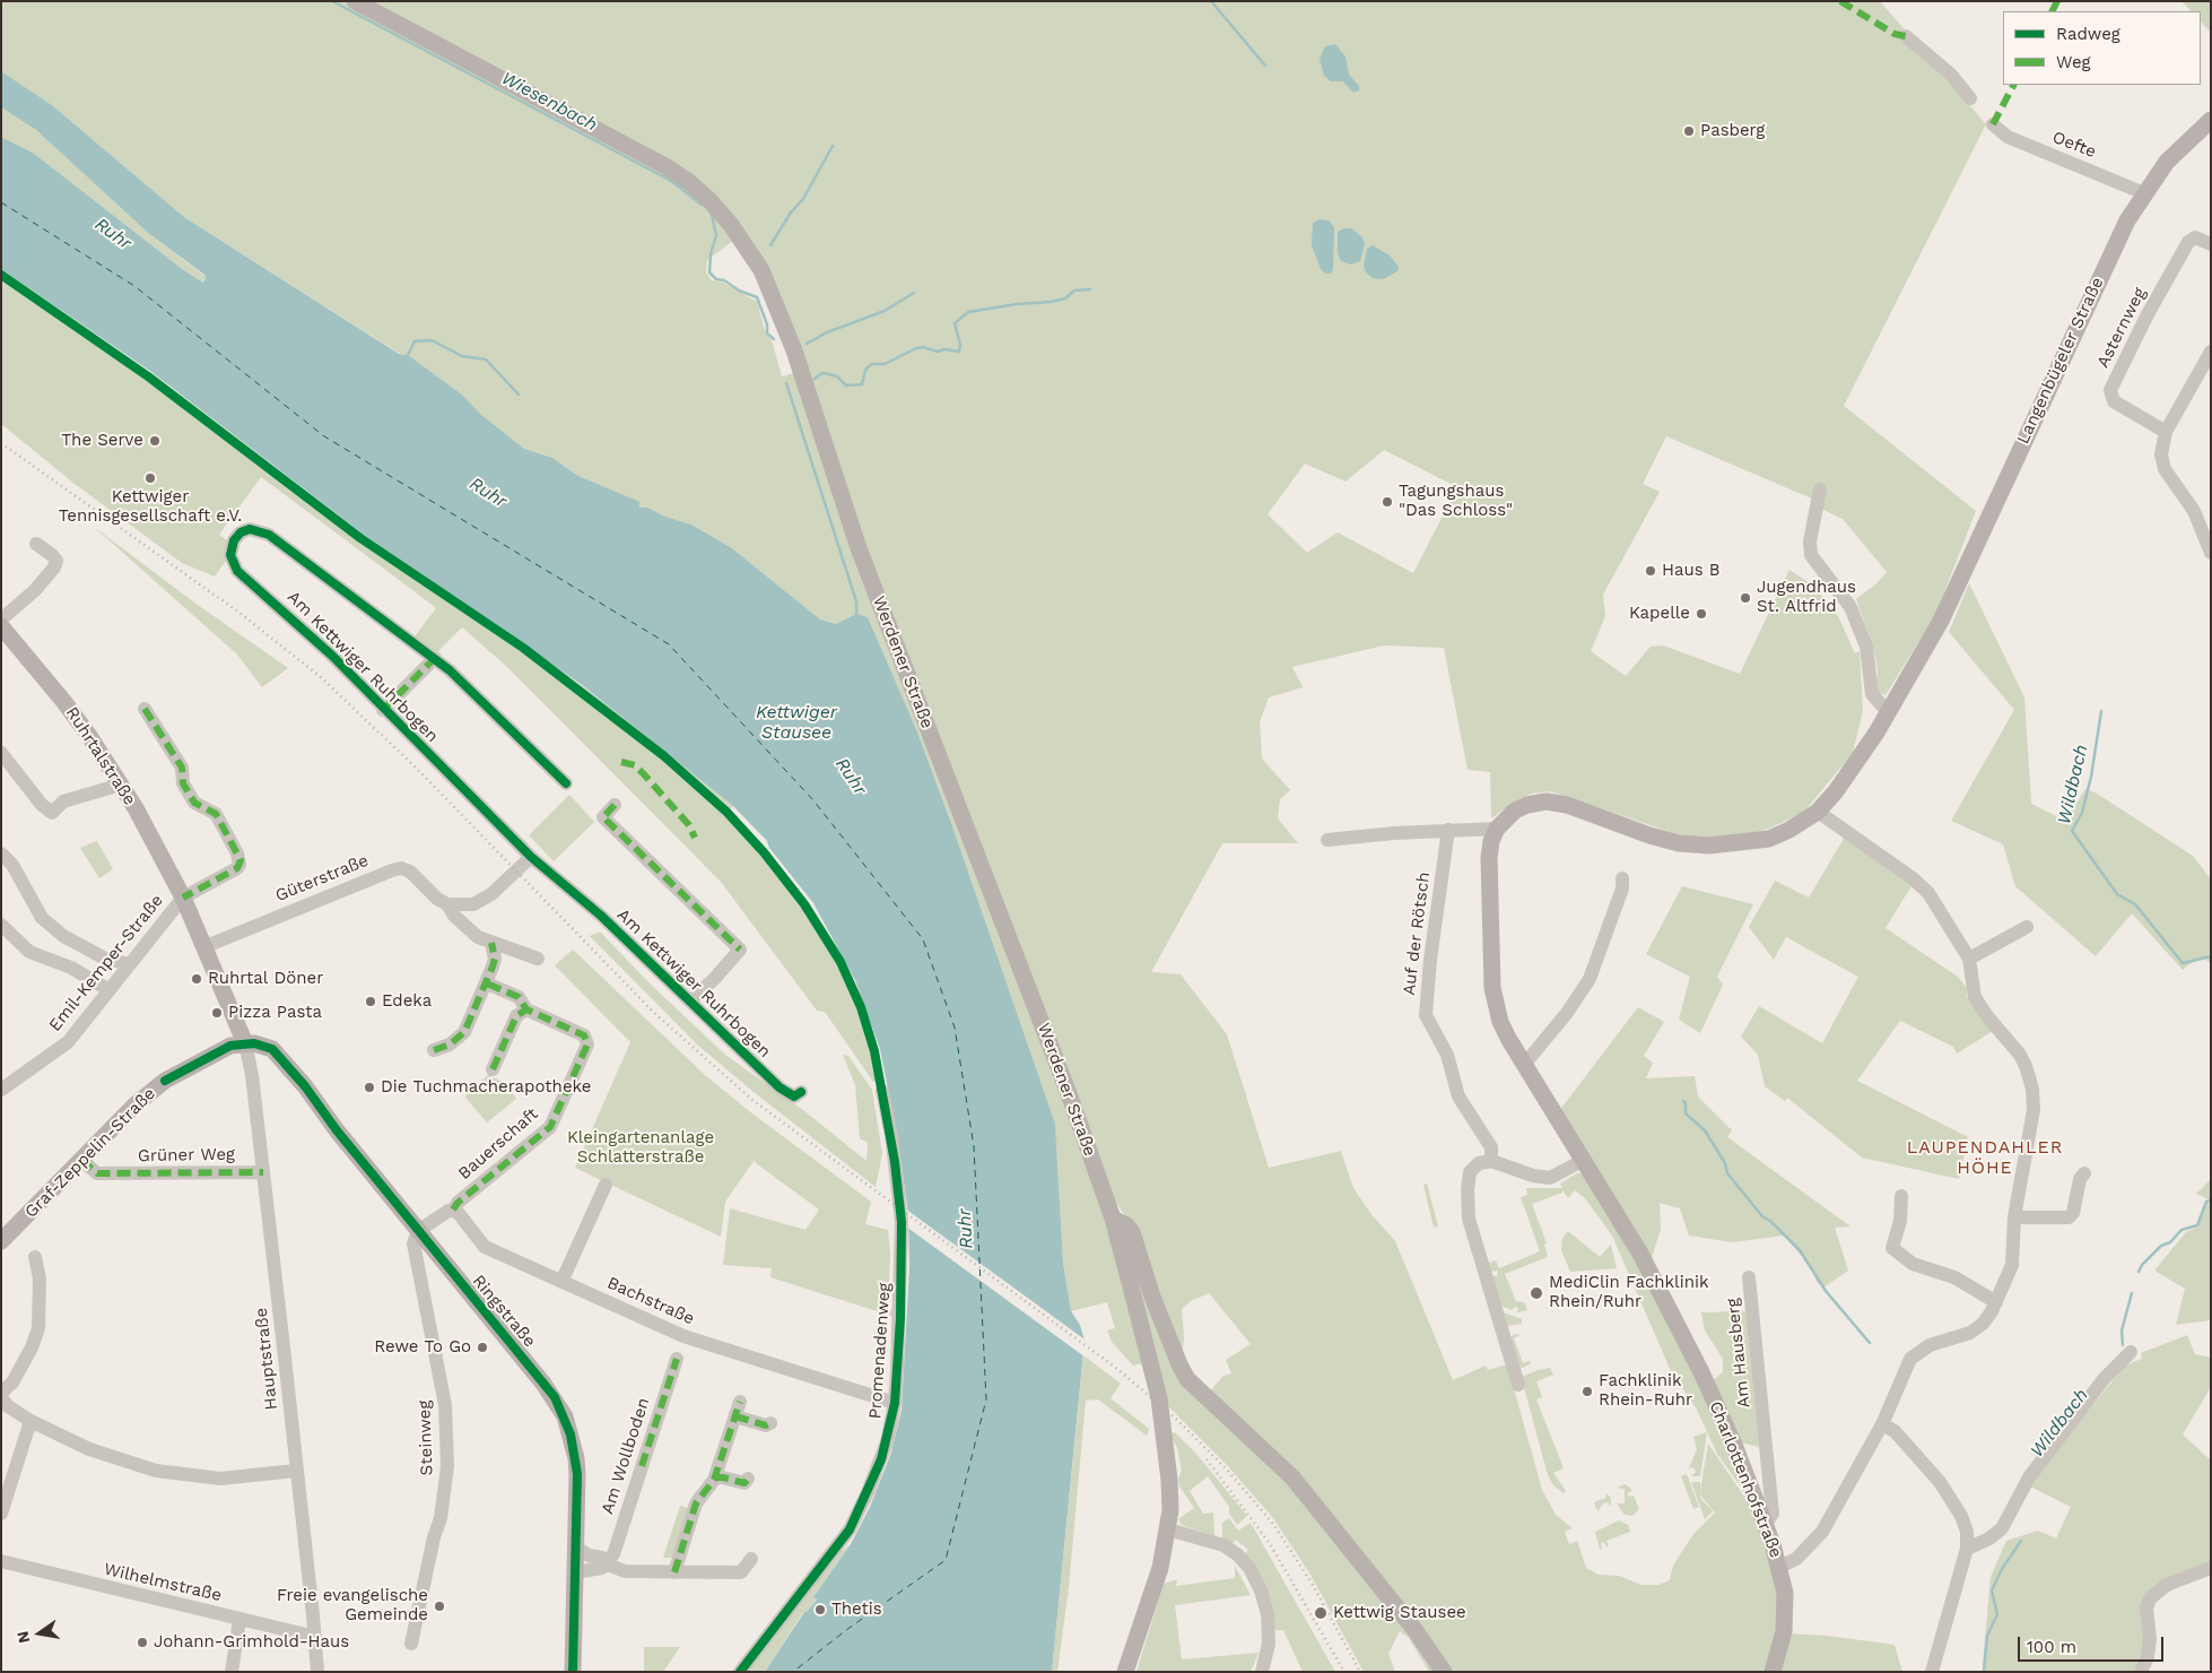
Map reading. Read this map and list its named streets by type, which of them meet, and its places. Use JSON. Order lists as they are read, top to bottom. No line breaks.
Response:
{"streets":{"main road":["Langenbügeler Straße","Werdener Straße","Ruhrtalstraße","Graf-Zeppelin-Straße","Ringstraße","Charlottenhofstraße"],"street":["Oefte","Asternweg","Am Kettwiger Ruhrbogen","Güterstraße","Auf der Rötsch","Emil-Kemper-Straße","Bauerschaft","Grüner Weg","Bachstraße","Promenadenweg","Am Hausberg","Hauptstraße","Steinweg","Am Wollboden","Wilhelmstraße"]},"crossings":[["Oefte","Langenbügeler Straße"],["Ruhrtalstraße","Güterstraße"],["Ruhrtalstraße","Emil-Kemper-Straße"],["Ruhrtalstraße","Graf-Zeppelin-Straße"],["Ruhrtalstraße","Ringstraße"],["Ruhrtalstraße","Hauptstraße"],["Bauerschaft","Bachstraße"],["Graf-Zeppelin-Straße","Grüner Weg"],["Graf-Zeppelin-Straße","Ringstraße"],["Graf-Zeppelin-Straße","Hauptstraße"],["Grüner Weg","Hauptstraße"],["Bachstraße","Promenadenweg"],["Ringstraße","Hauptstraße"],["Ringstraße","Steinweg"],["Am Hausberg","Charlottenhofstraße"],["Hauptstraße","Wilhelmstraße"]],"districts":["LAUPENDAHLER HÖHE"],"water":["Wiesenbach","Ruhr","Kettwiger Stausee","Wildbach"],"parks":["Kleingartenanlage Schlatterstraße"],"places":["Pasberg","The Serve","Kettwiger Tennisgesellschaft e.V.","Tagungshaus \"Das Schloss\"","Haus B","Jugendhaus St. Altfrid","Kapelle","Ruhrtal Döner","Edeka","Pizza Pasta","Die Tuchmacherapotheke","MediClin Fachklinik Rhein/Ruhr","Rewe To Go","Fachklinik Rhein-Ruhr","Freie evangelische Gemeinde","Thetis","Kettwig Stausee","Johann-Grimhold-Haus"],"legend":["Radweg","Weg"],"scale_bar":"100 m","north":"left"}
